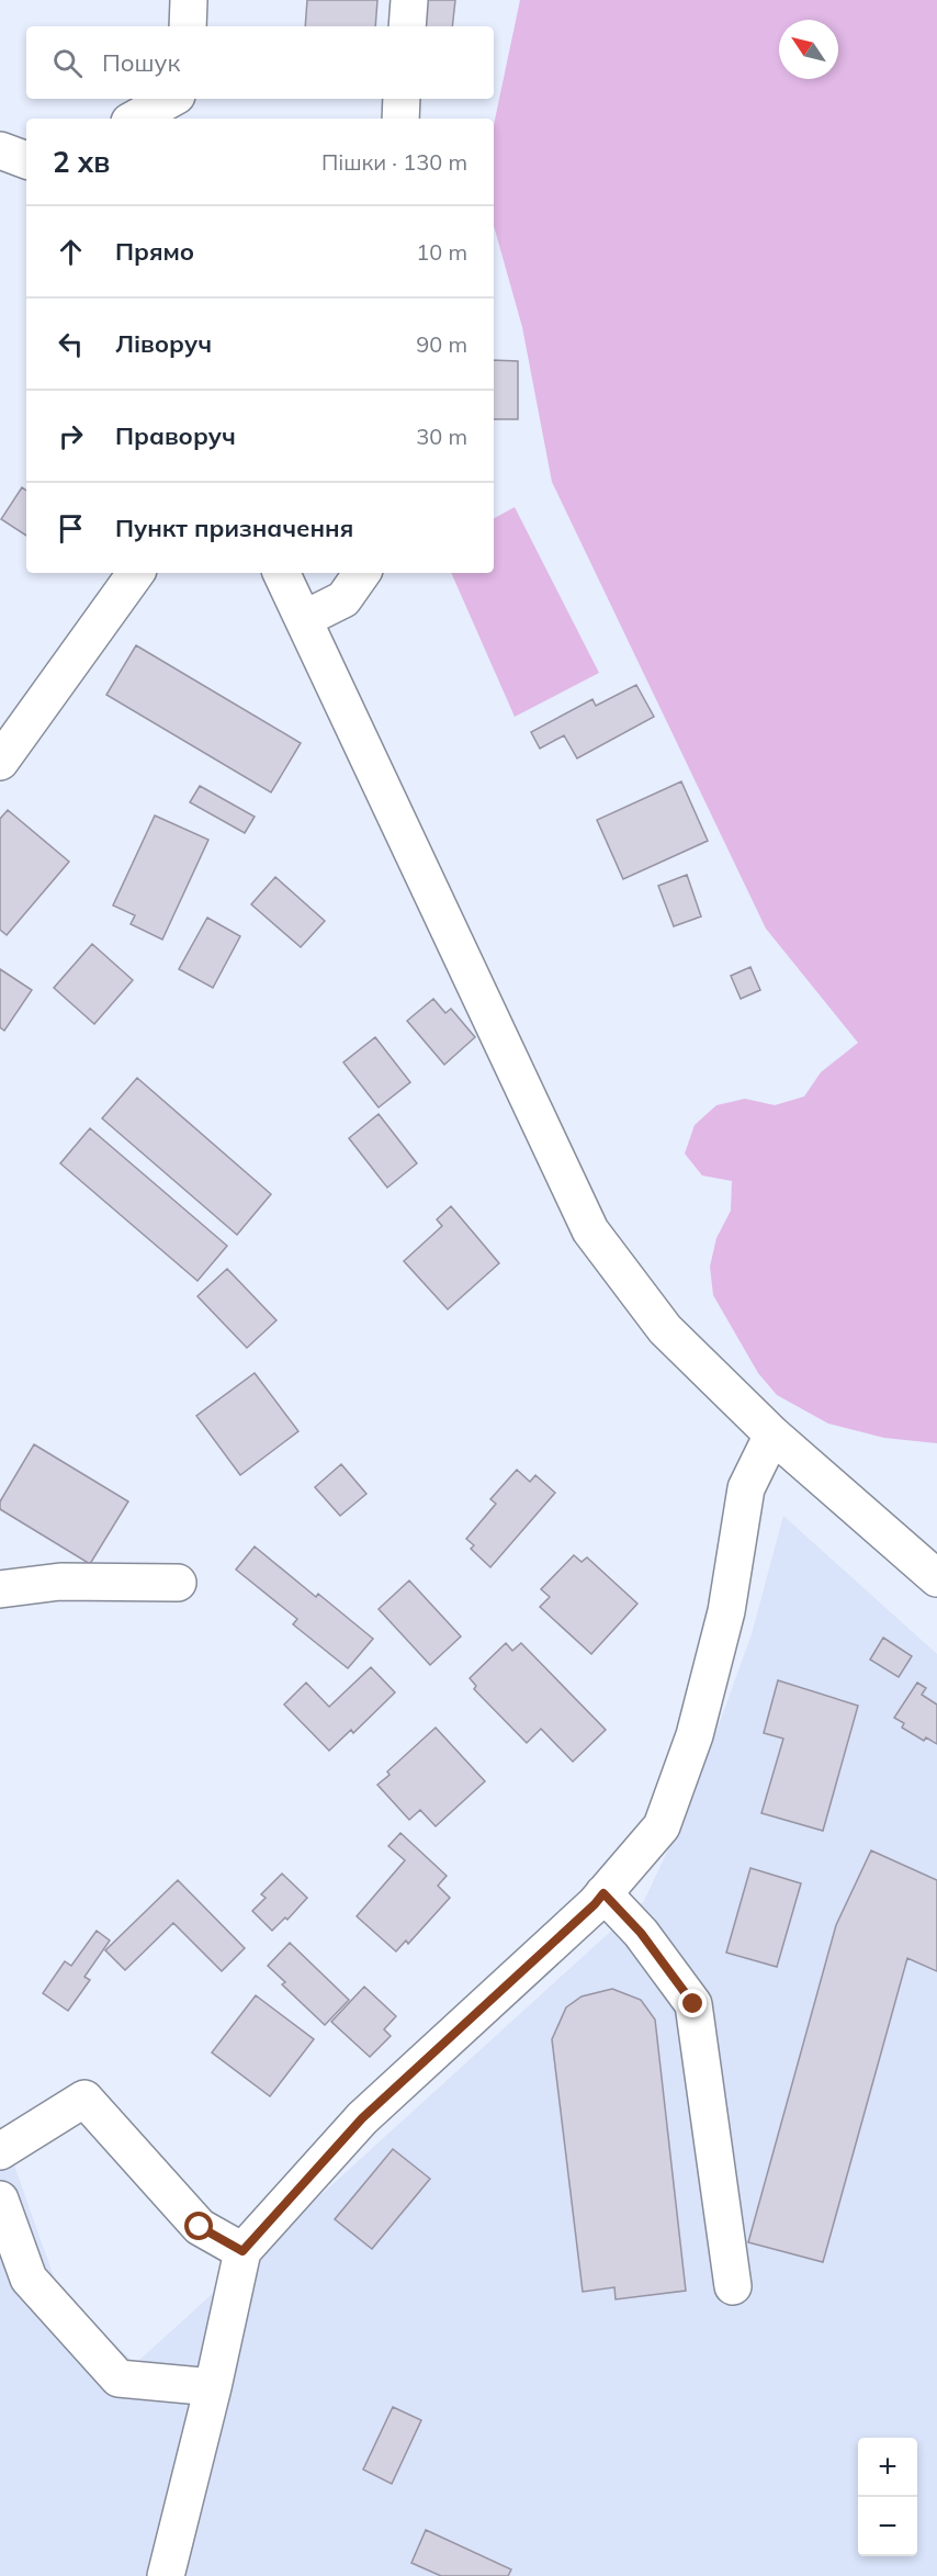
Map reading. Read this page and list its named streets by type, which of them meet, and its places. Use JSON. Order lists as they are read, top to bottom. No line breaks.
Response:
{"north":"top left","page":{"search":"Пошук","heading":["2 хв","Пішки · 130 m"],"list":[["Прямо","10 m"],["Ліворуч","90 m"],["Праворуч","30 m"],"Пункт призначення"],"map_buttons":["+","−"]}}
